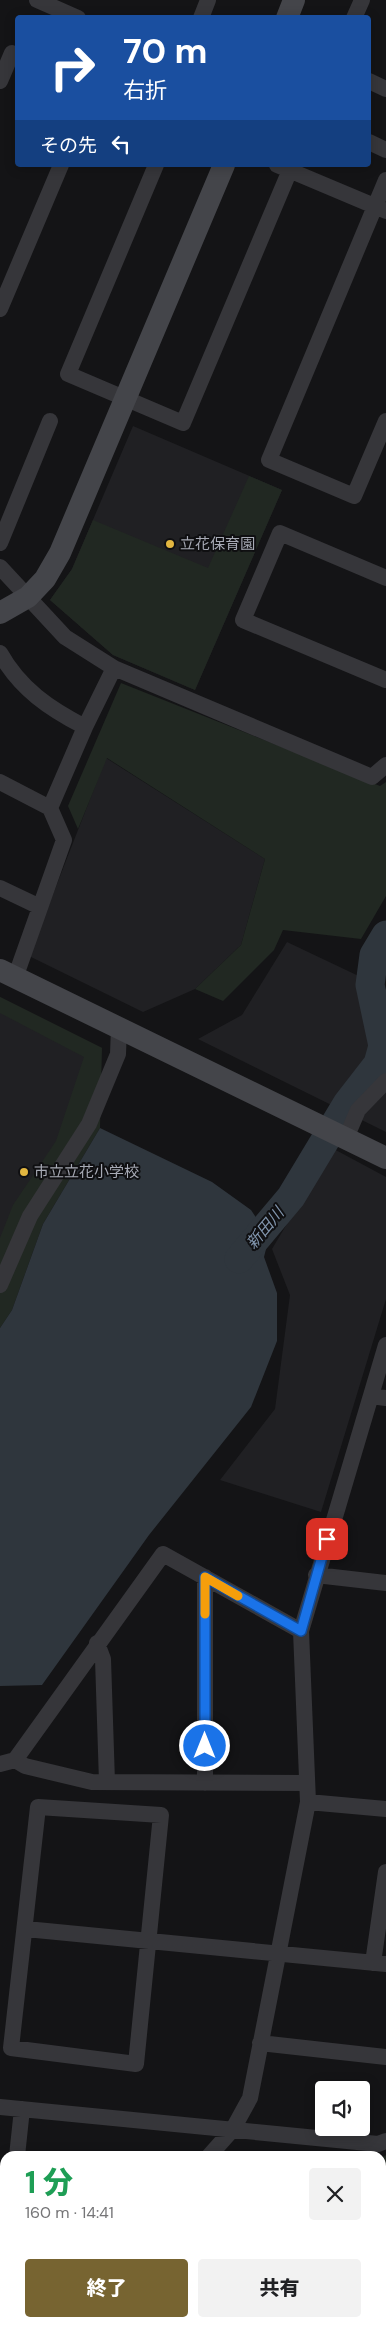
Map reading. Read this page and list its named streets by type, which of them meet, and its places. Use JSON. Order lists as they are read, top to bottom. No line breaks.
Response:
{"water":["新田川"],"places":["立花保育園","市立立花小学校"],"page":{"turn":["70 m","右折"],"then":"その先","heading":["1 分","160 m · 14:41"],"buttons":["終了","共有"]}}
